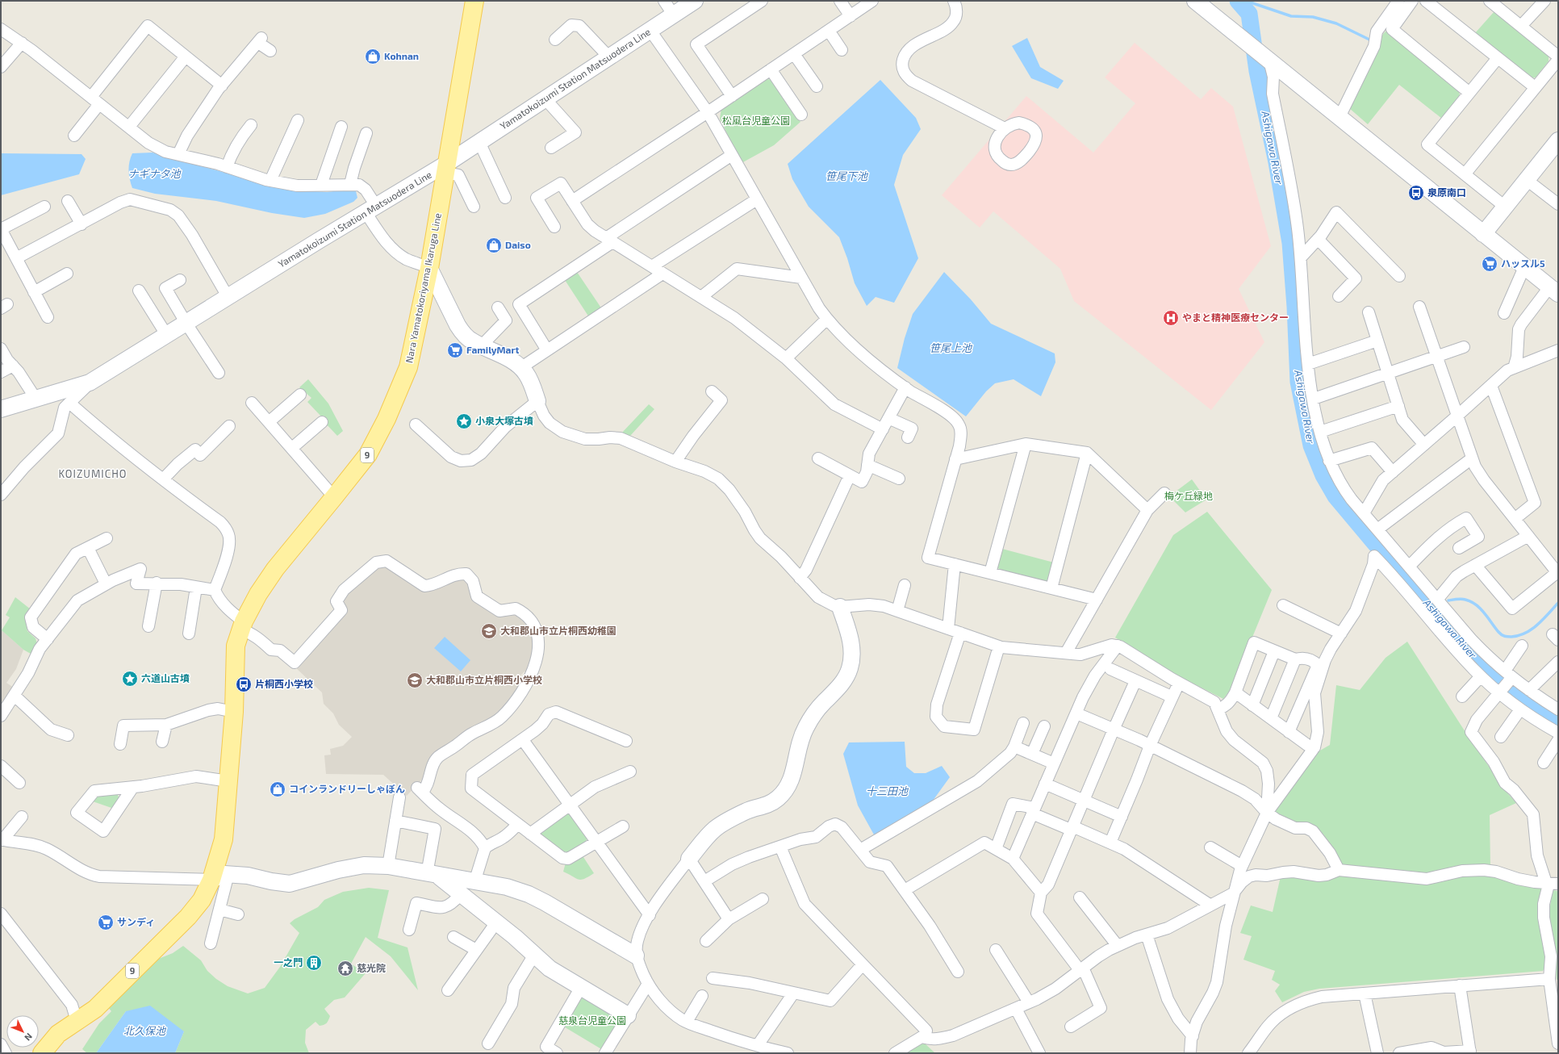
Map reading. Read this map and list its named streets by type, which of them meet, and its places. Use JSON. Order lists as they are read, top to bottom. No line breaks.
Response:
{"streets":{"main road":["Nara Yamatokoriyama Ikaruga Line","9"],"street":["Yamatokoizumi Station Matsuodera Line"]},"crossings":[["Yamatokoizumi Station Matsuodera Line","Nara Yamatokoriyama Ikaruga Line"]],"districts":["KOIZUMICHO"],"water":["Ashigawa River","ナギナタ池","笹尾下池","笹尾上池","十三田池","北久保池"],"parks":["松風台児童公園","梅ケ丘緑地","慈泉台児童公園"],"places":{"shop":["Kohnan","Daiso","コインランドリーしゃぼん"],"bus stop":["泉原南口","片桐西小学校"],"supermarket":["ハッスル5","FamilyMart","サンディ"],"hospital":["やまと精神医療センター"],"place":["小泉大塚古墳","六道山古墳"],"school or university":["大和郡山市立片桐西幼稚園","大和郡山市立片桐西小学校"],"building":["一之門"],"temple":["慈光院"]},"north":"bottom right"}
